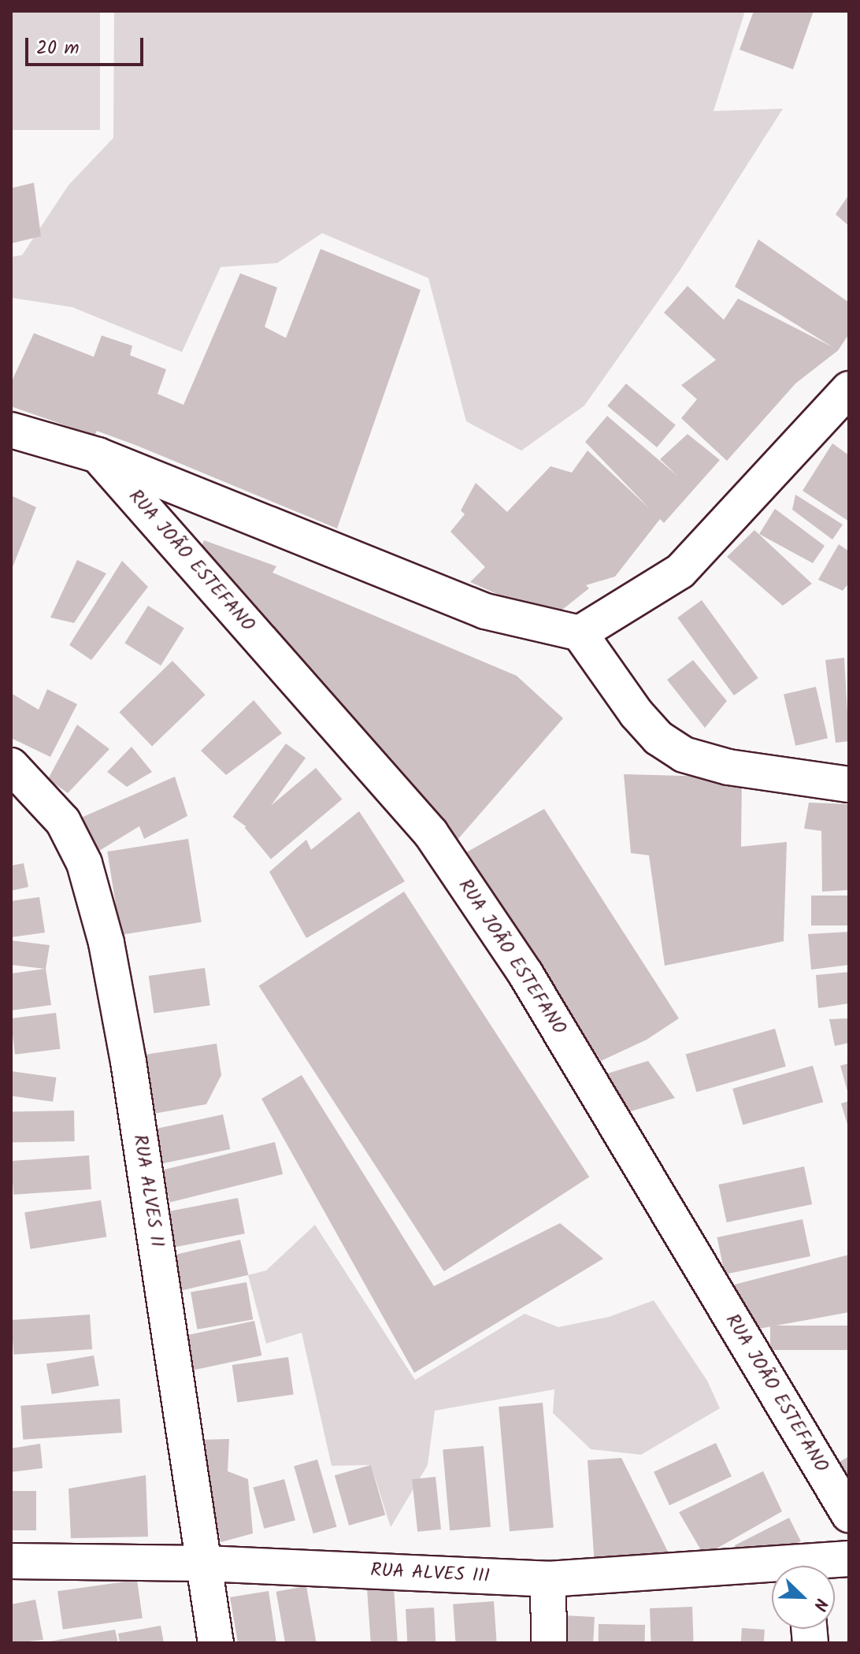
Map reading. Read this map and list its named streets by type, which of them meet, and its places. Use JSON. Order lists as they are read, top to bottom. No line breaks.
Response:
{"streets":{"street":["RUA JOÃO ESTEFANO","RUA ALVES II","RUA ALVES III"]},"crossings":[["RUA ALVES II","RUA ALVES III"]],"scale_bar":"20 m","north":"bottom right"}
